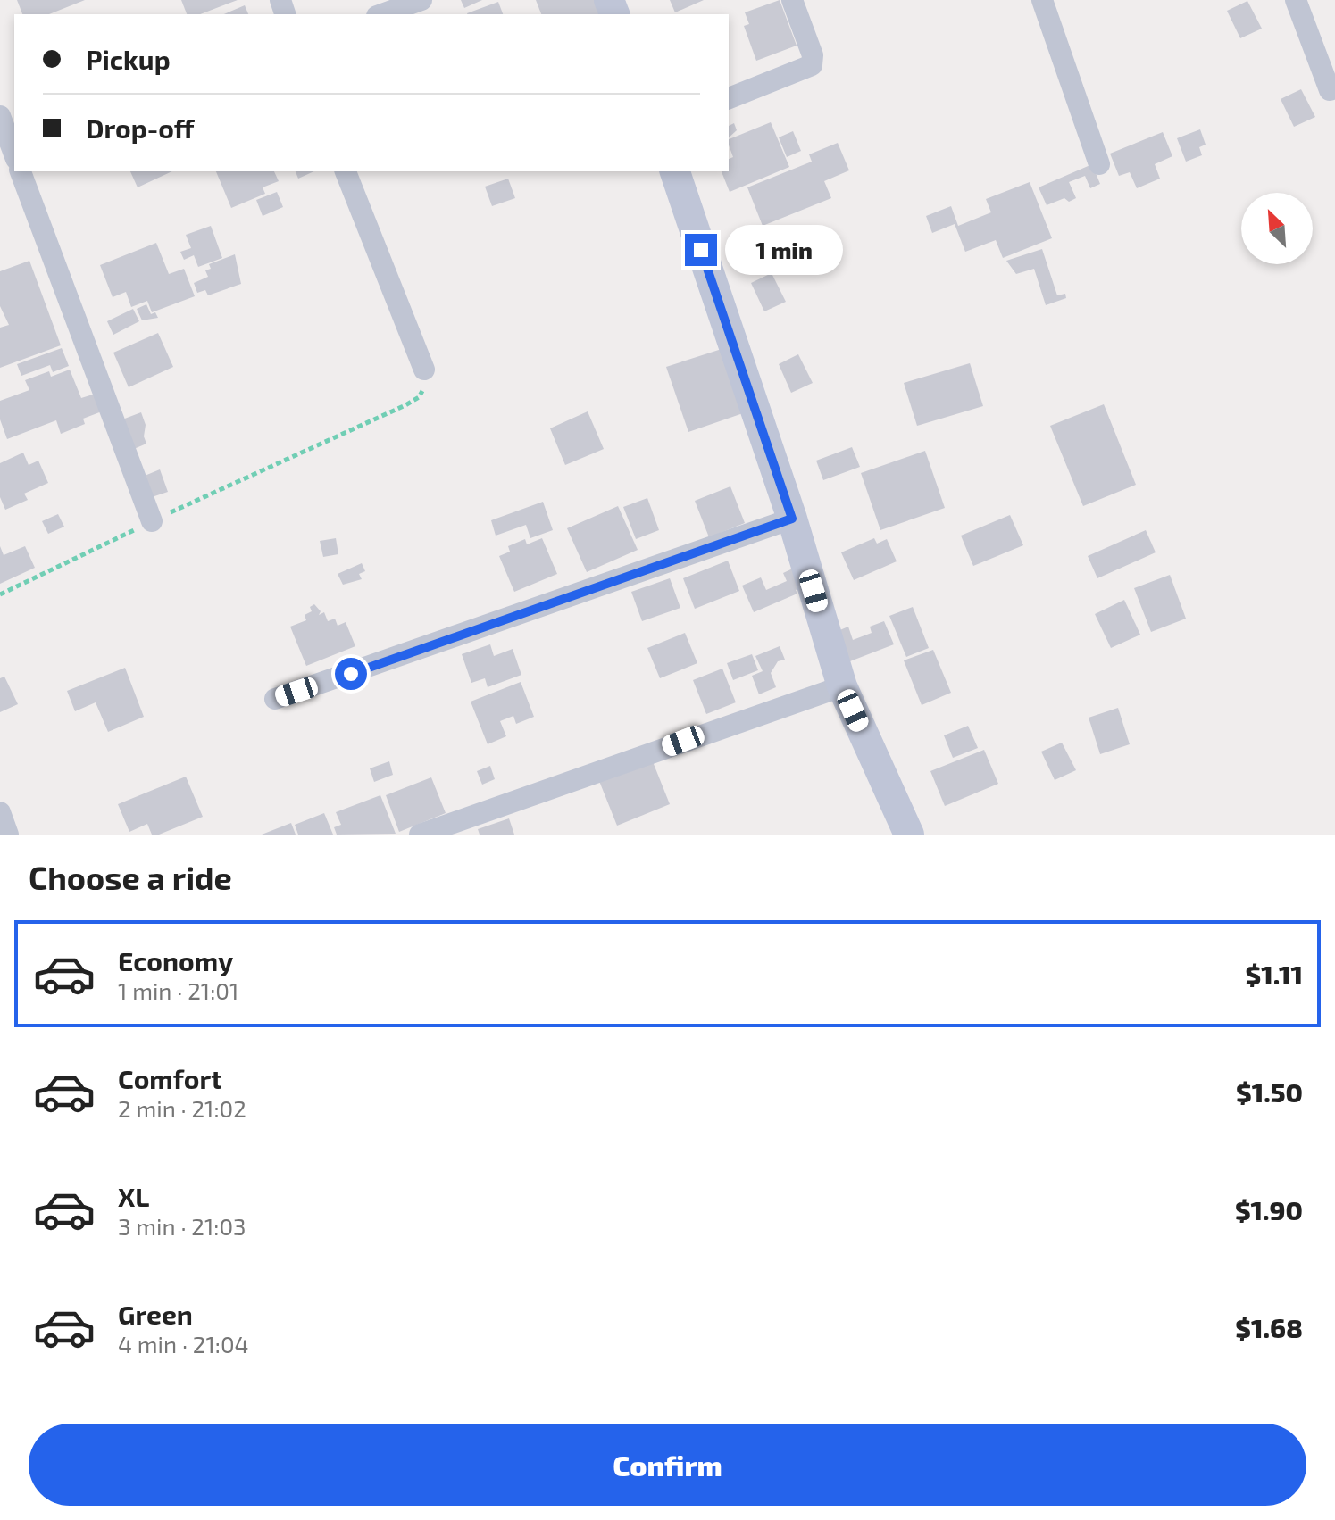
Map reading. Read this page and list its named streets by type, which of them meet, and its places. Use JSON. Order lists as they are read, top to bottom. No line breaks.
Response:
{"north":"top left","page":{"banner":["Pickup","Drop-off"],"bubble":"1 min","heading":"Choose a ride","list":[{"name":"Economy","note":"1 min · 21:01","value":"$1.11"},{"name":"Comfort","note":"2 min · 21:02","value":"$1.50"},{"name":"XL","note":"3 min · 21:03","value":"$1.90"},{"name":"Green","note":"4 min · 21:04","value":"$1.68"}],"buttons":"Confirm"}}
